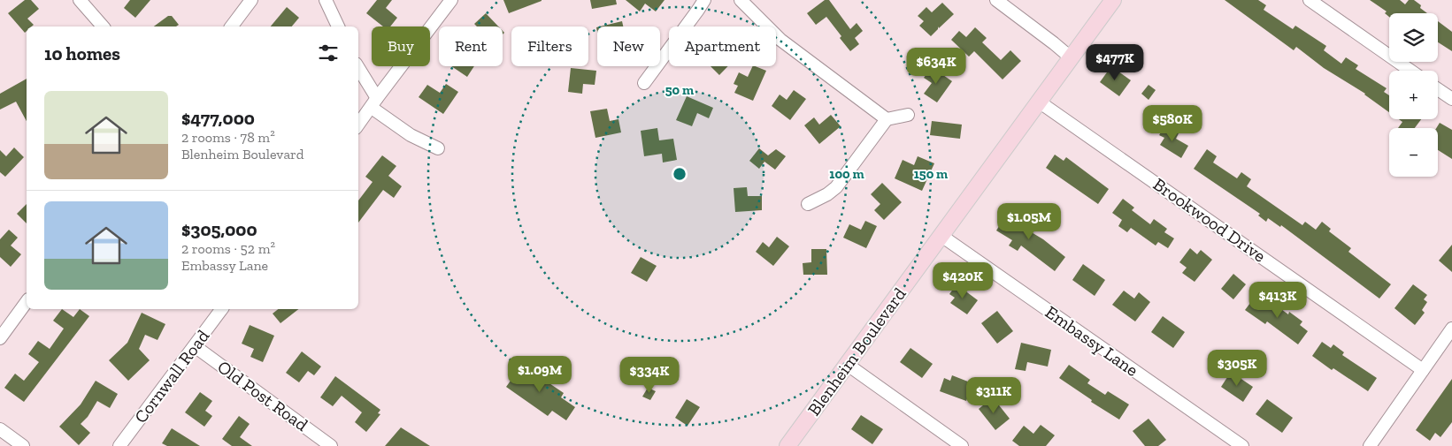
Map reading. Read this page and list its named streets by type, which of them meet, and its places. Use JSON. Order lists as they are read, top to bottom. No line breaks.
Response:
{"streets":{"main road":["Blenheim Boulevard"],"street":["Brookwood Drive","Embassy Lane","Cornwall Road","Old Post Road"]},"crossings":[["Brookwood Drive","Blenheim Boulevard"],["Embassy Lane","Blenheim Boulevard"],["Cornwall Road","Old Post Road"]],"page":{"map_buttons":["+","−"],"chip":["Buy","Rent","Filters","New","Apartment"],"heading":"10 homes","price":["$477K","$634K","$580K","$1.05M","$420K","$413K","$305K","$1.09M","$334K","$311K"],"list":[{"name":"$477,000","note":"2 rooms · 78 m² · Blenheim Boulevard"},{"name":"$305,000","note":"2 rooms · 52 m² · Embassy Lane"}]},"rings":["50 m","100 m","150 m"]}
